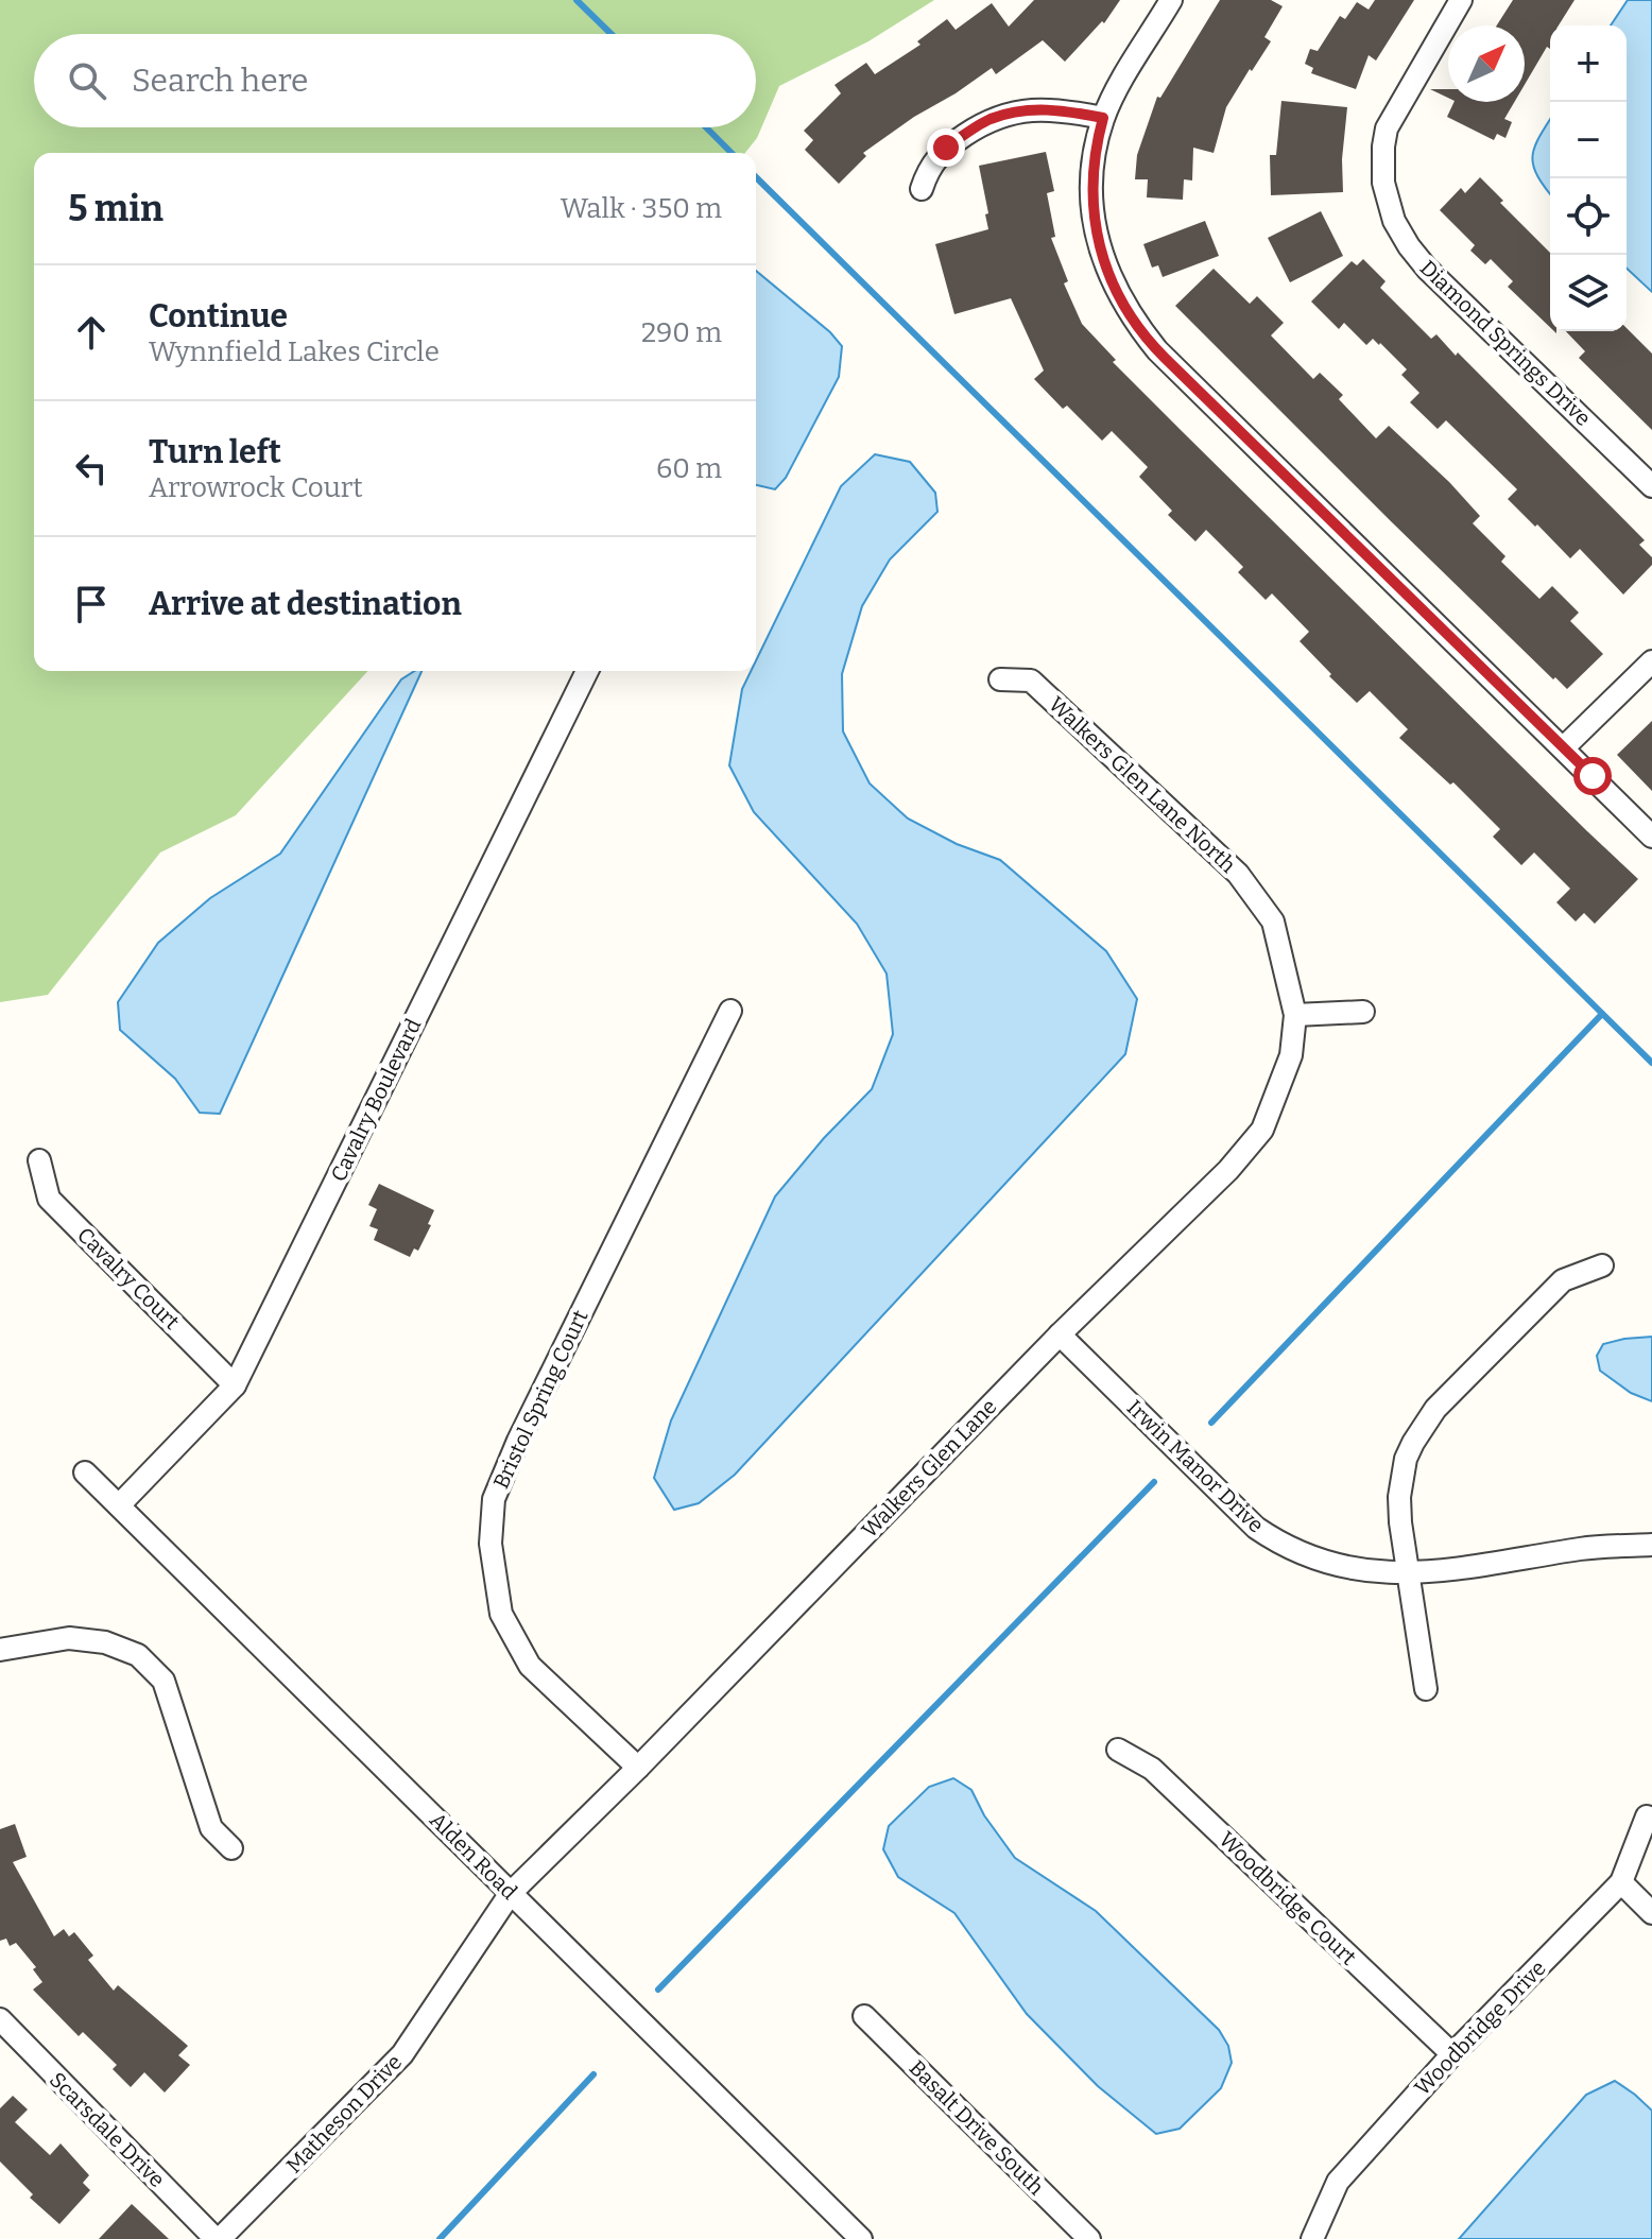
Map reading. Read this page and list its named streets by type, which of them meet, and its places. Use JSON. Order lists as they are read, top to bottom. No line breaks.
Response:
{"streets":{"street":["Diamond Springs Drive","Walkers Glen Lane North","Cavalry Boulevard","Cavalry Court","Bristol Spring Court","Irwin Manor Drive","Walkers Glen Lane","Alden Road","Woodbridge Court","Woodbridge Drive","Matheson Drive","Basalt Drive South","Scarsdale Drive"]},"crossings":[["Walkers Glen Lane North","Walkers Glen Lane"],["Cavalry Boulevard","Cavalry Court"],["Cavalry Boulevard","Alden Road"],["Bristol Spring Court","Walkers Glen Lane"],["Irwin Manor Drive","Walkers Glen Lane"],["Walkers Glen Lane","Alden Road"],["Walkers Glen Lane","Matheson Drive"],["Alden Road","Matheson Drive"],["Woodbridge Court","Woodbridge Drive"],["Matheson Drive","Scarsdale Drive"]],"north":"top right","page":{"map_buttons":["+","−"],"search":"Search here","heading":["5 min","Walk · 350 m"],"list":[["Continue","Wynnfield Lakes Circle","290 m"],["Turn left","Arrowrock Court","60 m"],"Arrive at destination"]}}
